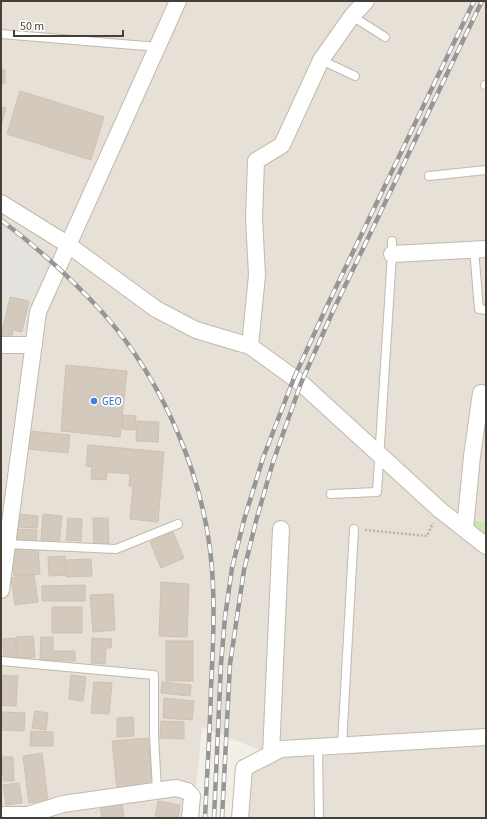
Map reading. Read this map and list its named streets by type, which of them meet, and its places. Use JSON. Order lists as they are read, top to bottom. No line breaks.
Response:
{"places":["GEO"],"scale_bar":"50 m"}
